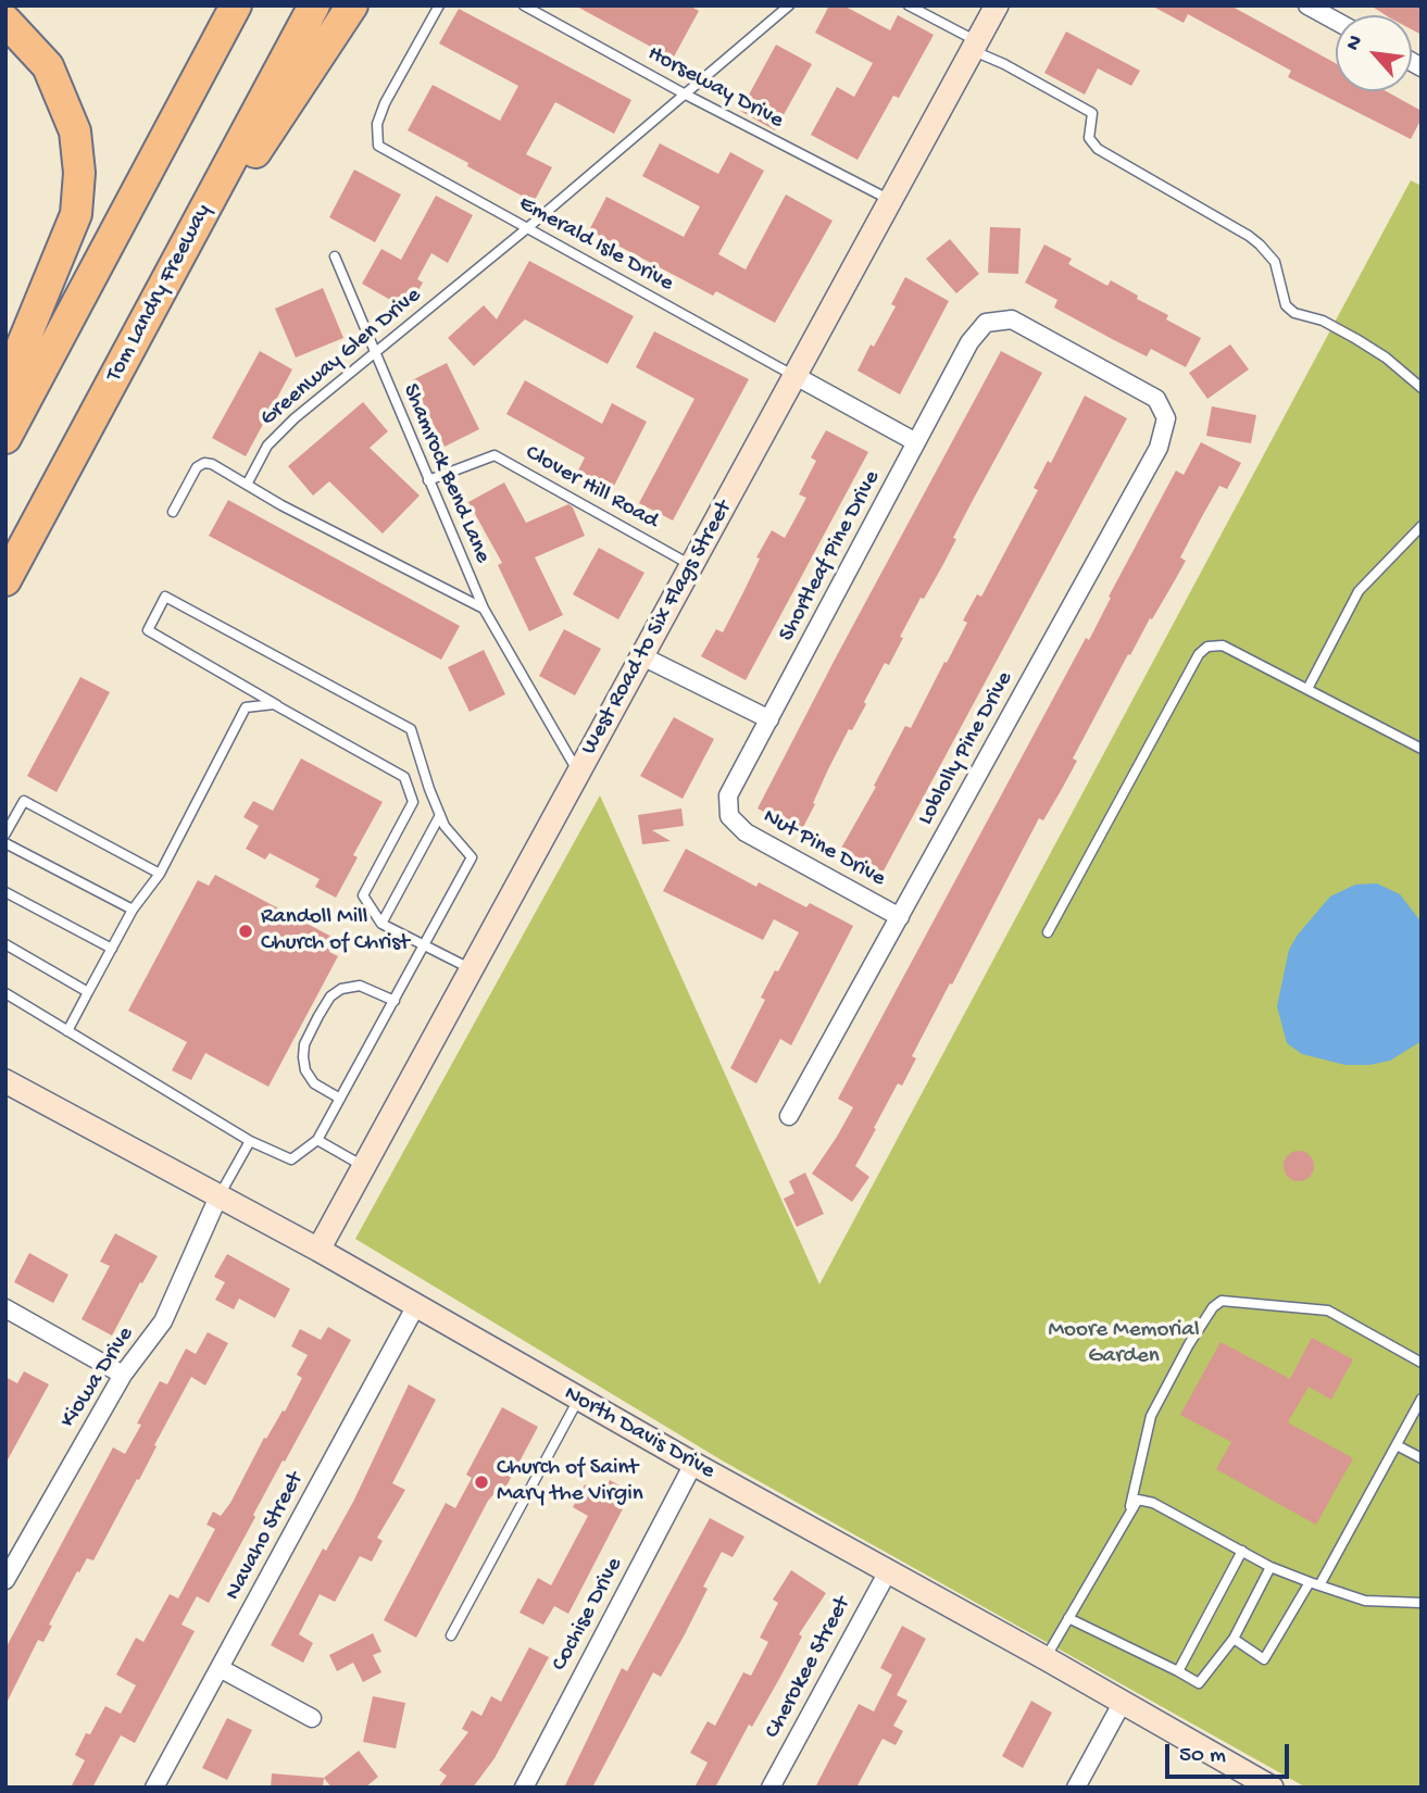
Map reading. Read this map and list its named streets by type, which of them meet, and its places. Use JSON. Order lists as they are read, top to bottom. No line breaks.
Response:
{"streets":{"highway":["Tom Landry Freeway"],"street":["Shortleaf Pine Drive","West Road to Six Flags Street","Loblolly Pine Drive","Nut Pine Drive","Kiowa Drive","North Davis Drive","Navaho Street","Cochise Drive","Cherokee Street"],"lane":["Horseway Drive","Emerald Isle Drive","Greenway Glen Drive","Shamrock Bend Lane","Clover Hill Road"]},"crossings":[["Horseway Drive","Greenway Glen Drive"],["Horseway Drive","West Road to Six Flags Street"],["Emerald Isle Drive","Greenway Glen Drive"],["Emerald Isle Drive","West Road to Six Flags Street"],["Greenway Glen Drive","Shamrock Bend Lane"],["Shamrock Bend Lane","Clover Hill Road"],["Clover Hill Road","West Road to Six Flags Street"],["Shortleaf Pine Drive","Loblolly Pine Drive"],["Shortleaf Pine Drive","Nut Pine Drive"],["West Road to Six Flags Street","North Davis Drive"],["Loblolly Pine Drive","Nut Pine Drive"],["Kiowa Drive","North Davis Drive"],["North Davis Drive","Navaho Street"],["North Davis Drive","Cochise Drive"],["North Davis Drive","Cherokee Street"]],"parks":["Moore Memorial Garden"],"places":["Randoll Mill Church of Christ","Church of Saint Mary the Virgin"],"scale_bar":"50 m","north":"top left"}
